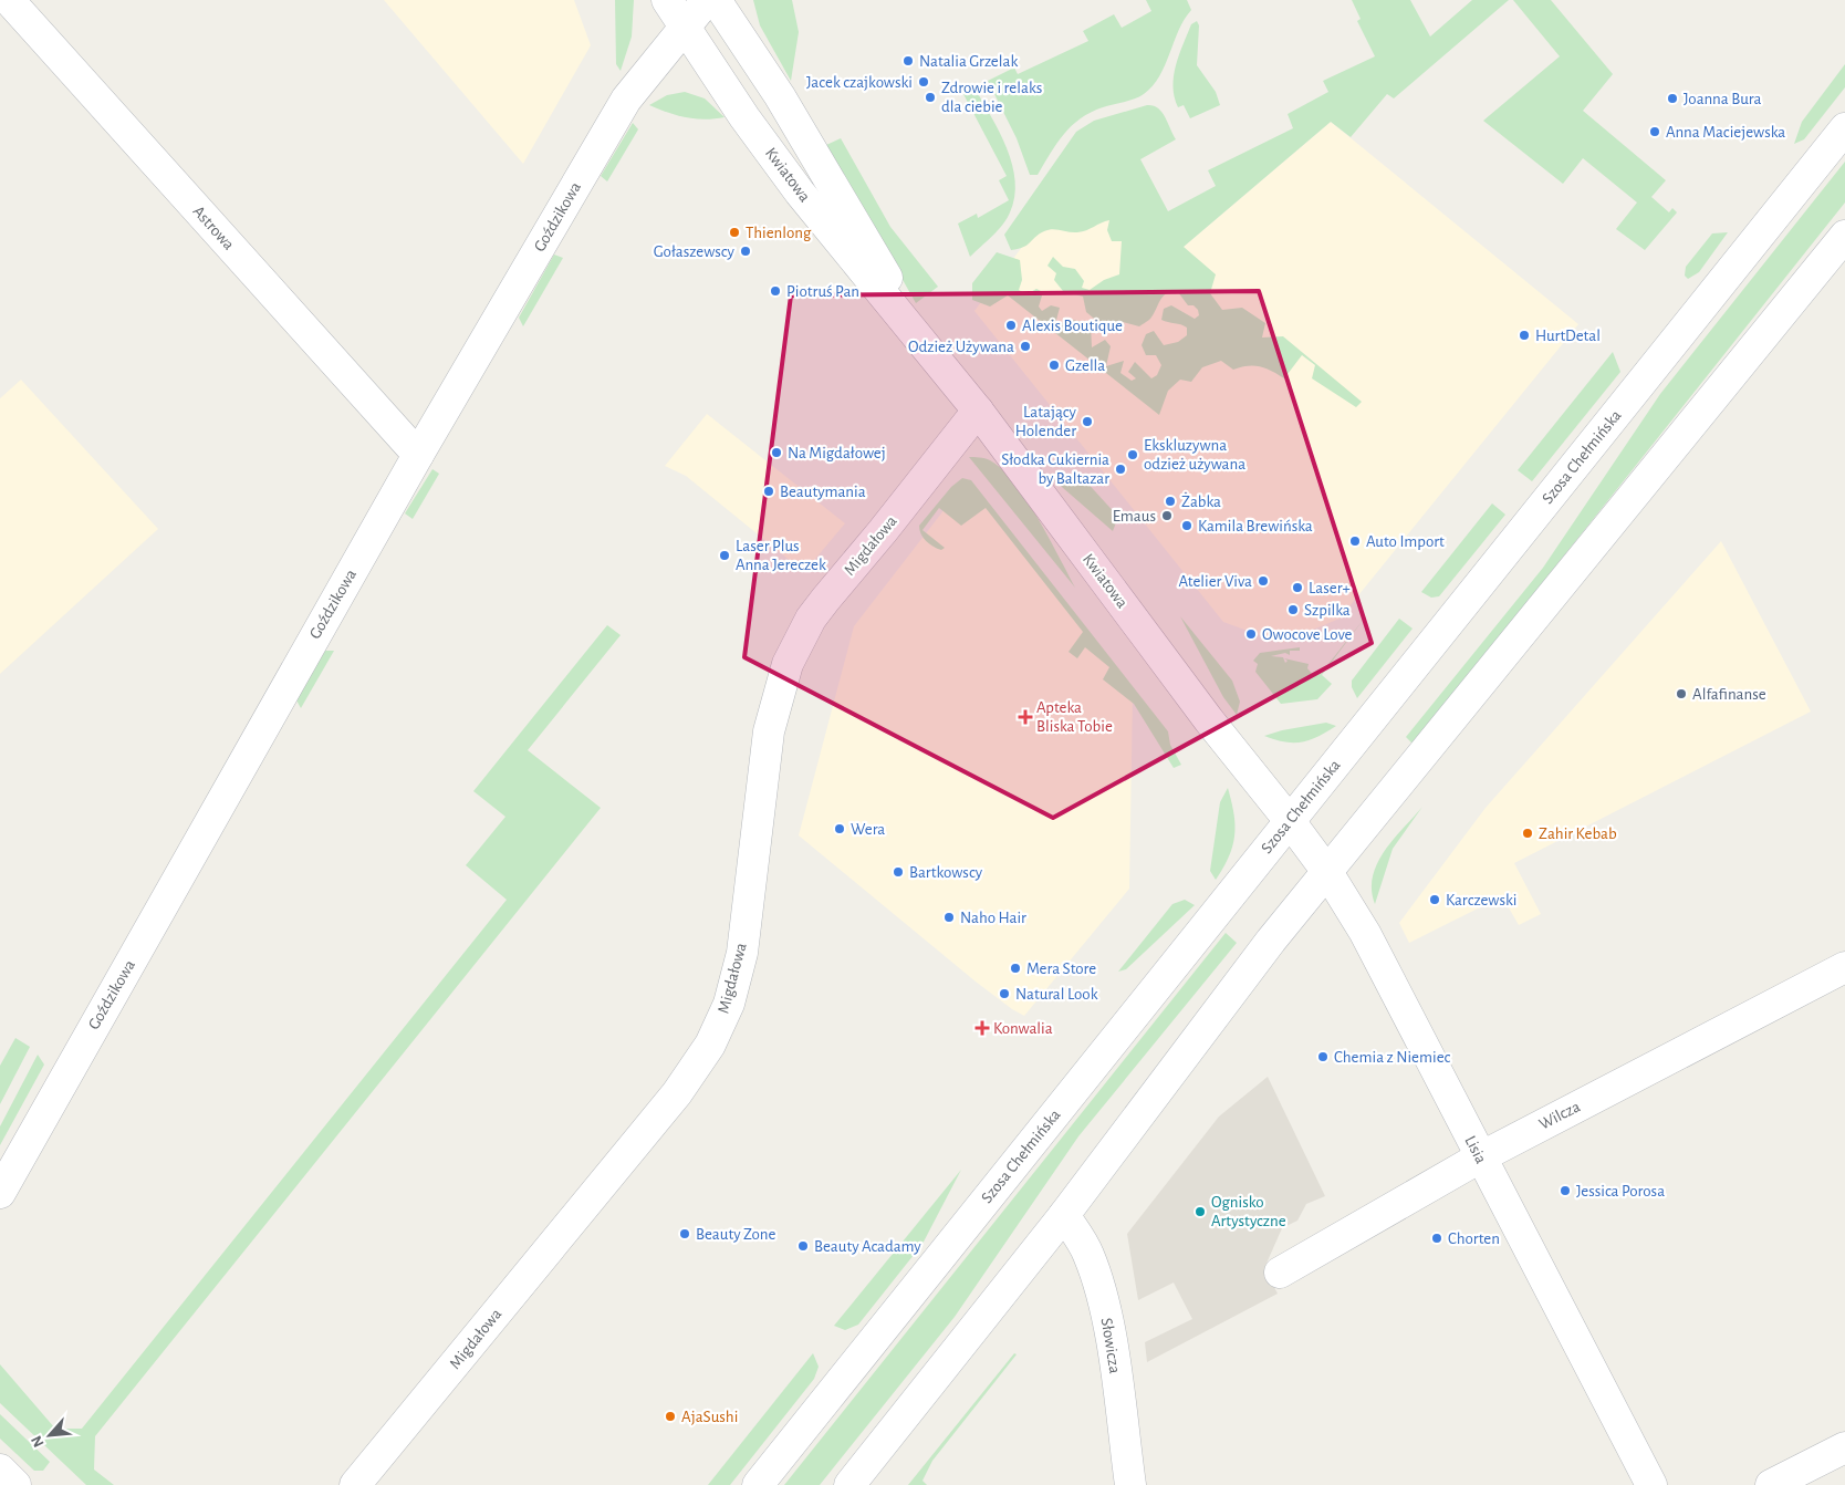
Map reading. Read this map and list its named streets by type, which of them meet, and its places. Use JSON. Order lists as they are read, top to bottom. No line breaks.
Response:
{"streets":{"street":["Kwiatowa","Goździkowa","Astrowa","Szosa Chełmińska","Migdałowa","Wilcza","Lisia","Słowicza"]},"crossings":[["Kwiatowa","Goździkowa"],["Kwiatowa","Szosa Chełmińska"],["Kwiatowa","Migdałowa"],["Kwiatowa","Lisia"],["Goździkowa","Astrowa"],["Szosa Chełmińska","Lisia"],["Wilcza","Lisia"]],"places":{"other":["Natalia Grzelak","Jacek czajkowski","Zdrowie i relaks dla ciebie","Joanna Bura","Anna Maciejewska","Thienlong","Gołaszewscy","Piotruś Pan","Alexis Boutique","HurtDetal","Odzież Używana","Gzella","Latający Holender","Na Migdałowej","Ekskluzywna odzież używana","Słodka Cukiernia by Baltazar","Beautymania","Żabka","Emaus","Kamila Brewińska","Auto Import","Laser Plus Anna Jereczek","Atelier Viva","Laser+","Szpilka","Owocove Love","Alfafinanse","Wera","Zahir Kebab","Bartkowscy","Karczewski","Naho Hair","Mera Store","Natural Look","Chemia z Niemiec","Jessica Porosa","Ognisko Artystyczne","Beauty Zone","Chorten","Beauty Acadamy","AjaSushi"],"health":["Apteka Bliska Tobie","Konwalia"]},"north":"bottom left"}
